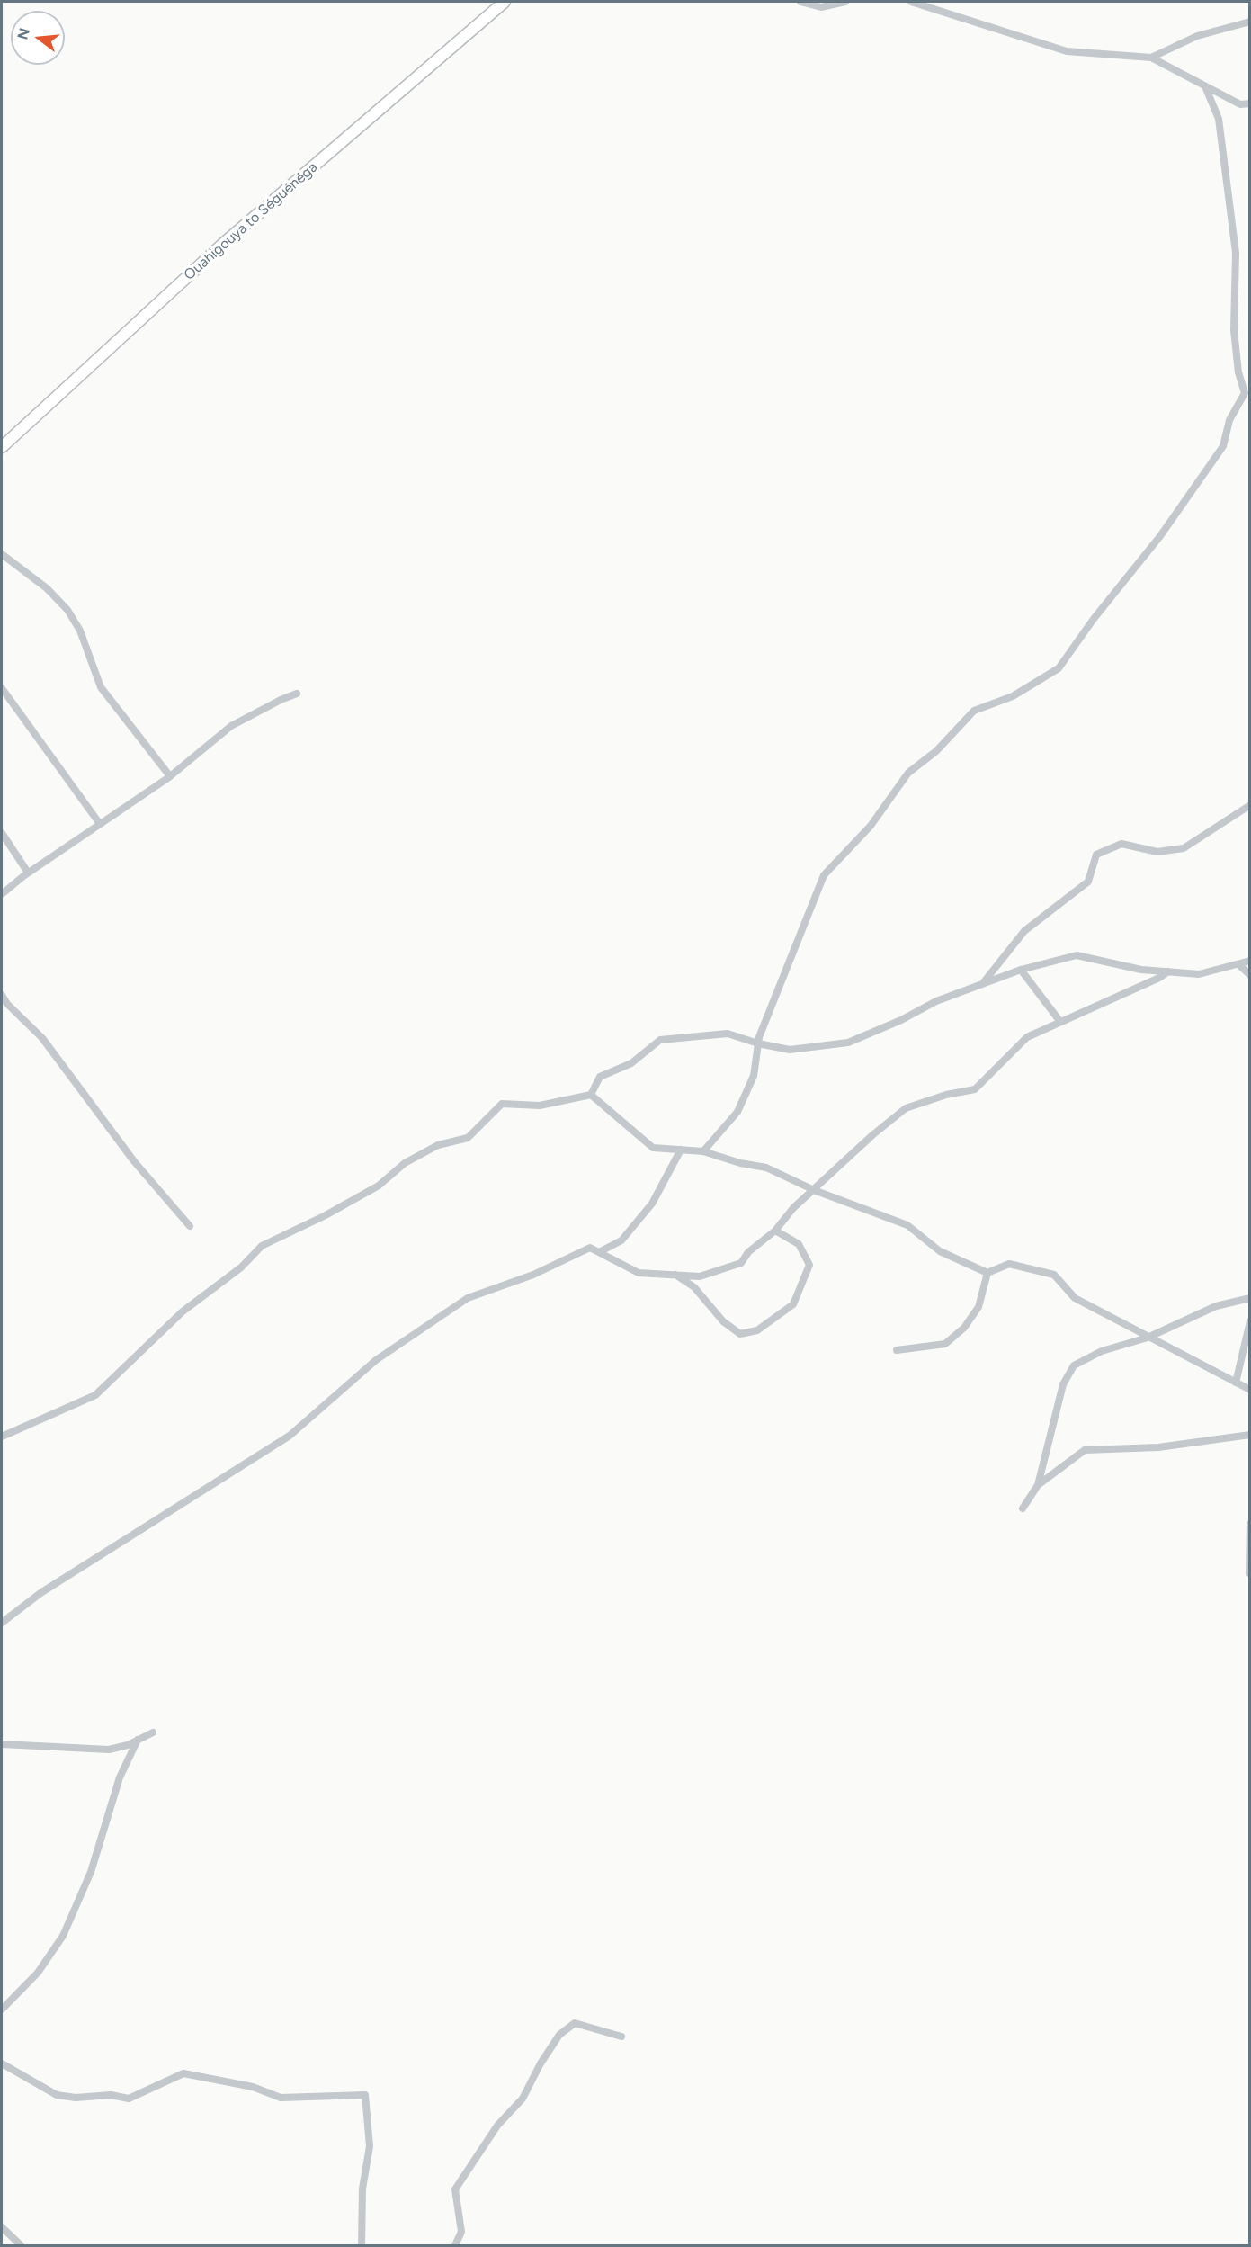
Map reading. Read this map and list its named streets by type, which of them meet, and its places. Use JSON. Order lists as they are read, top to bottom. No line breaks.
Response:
{"streets":{"main road":["Ouahigouya to Séguénéga"]},"north":"left"}
